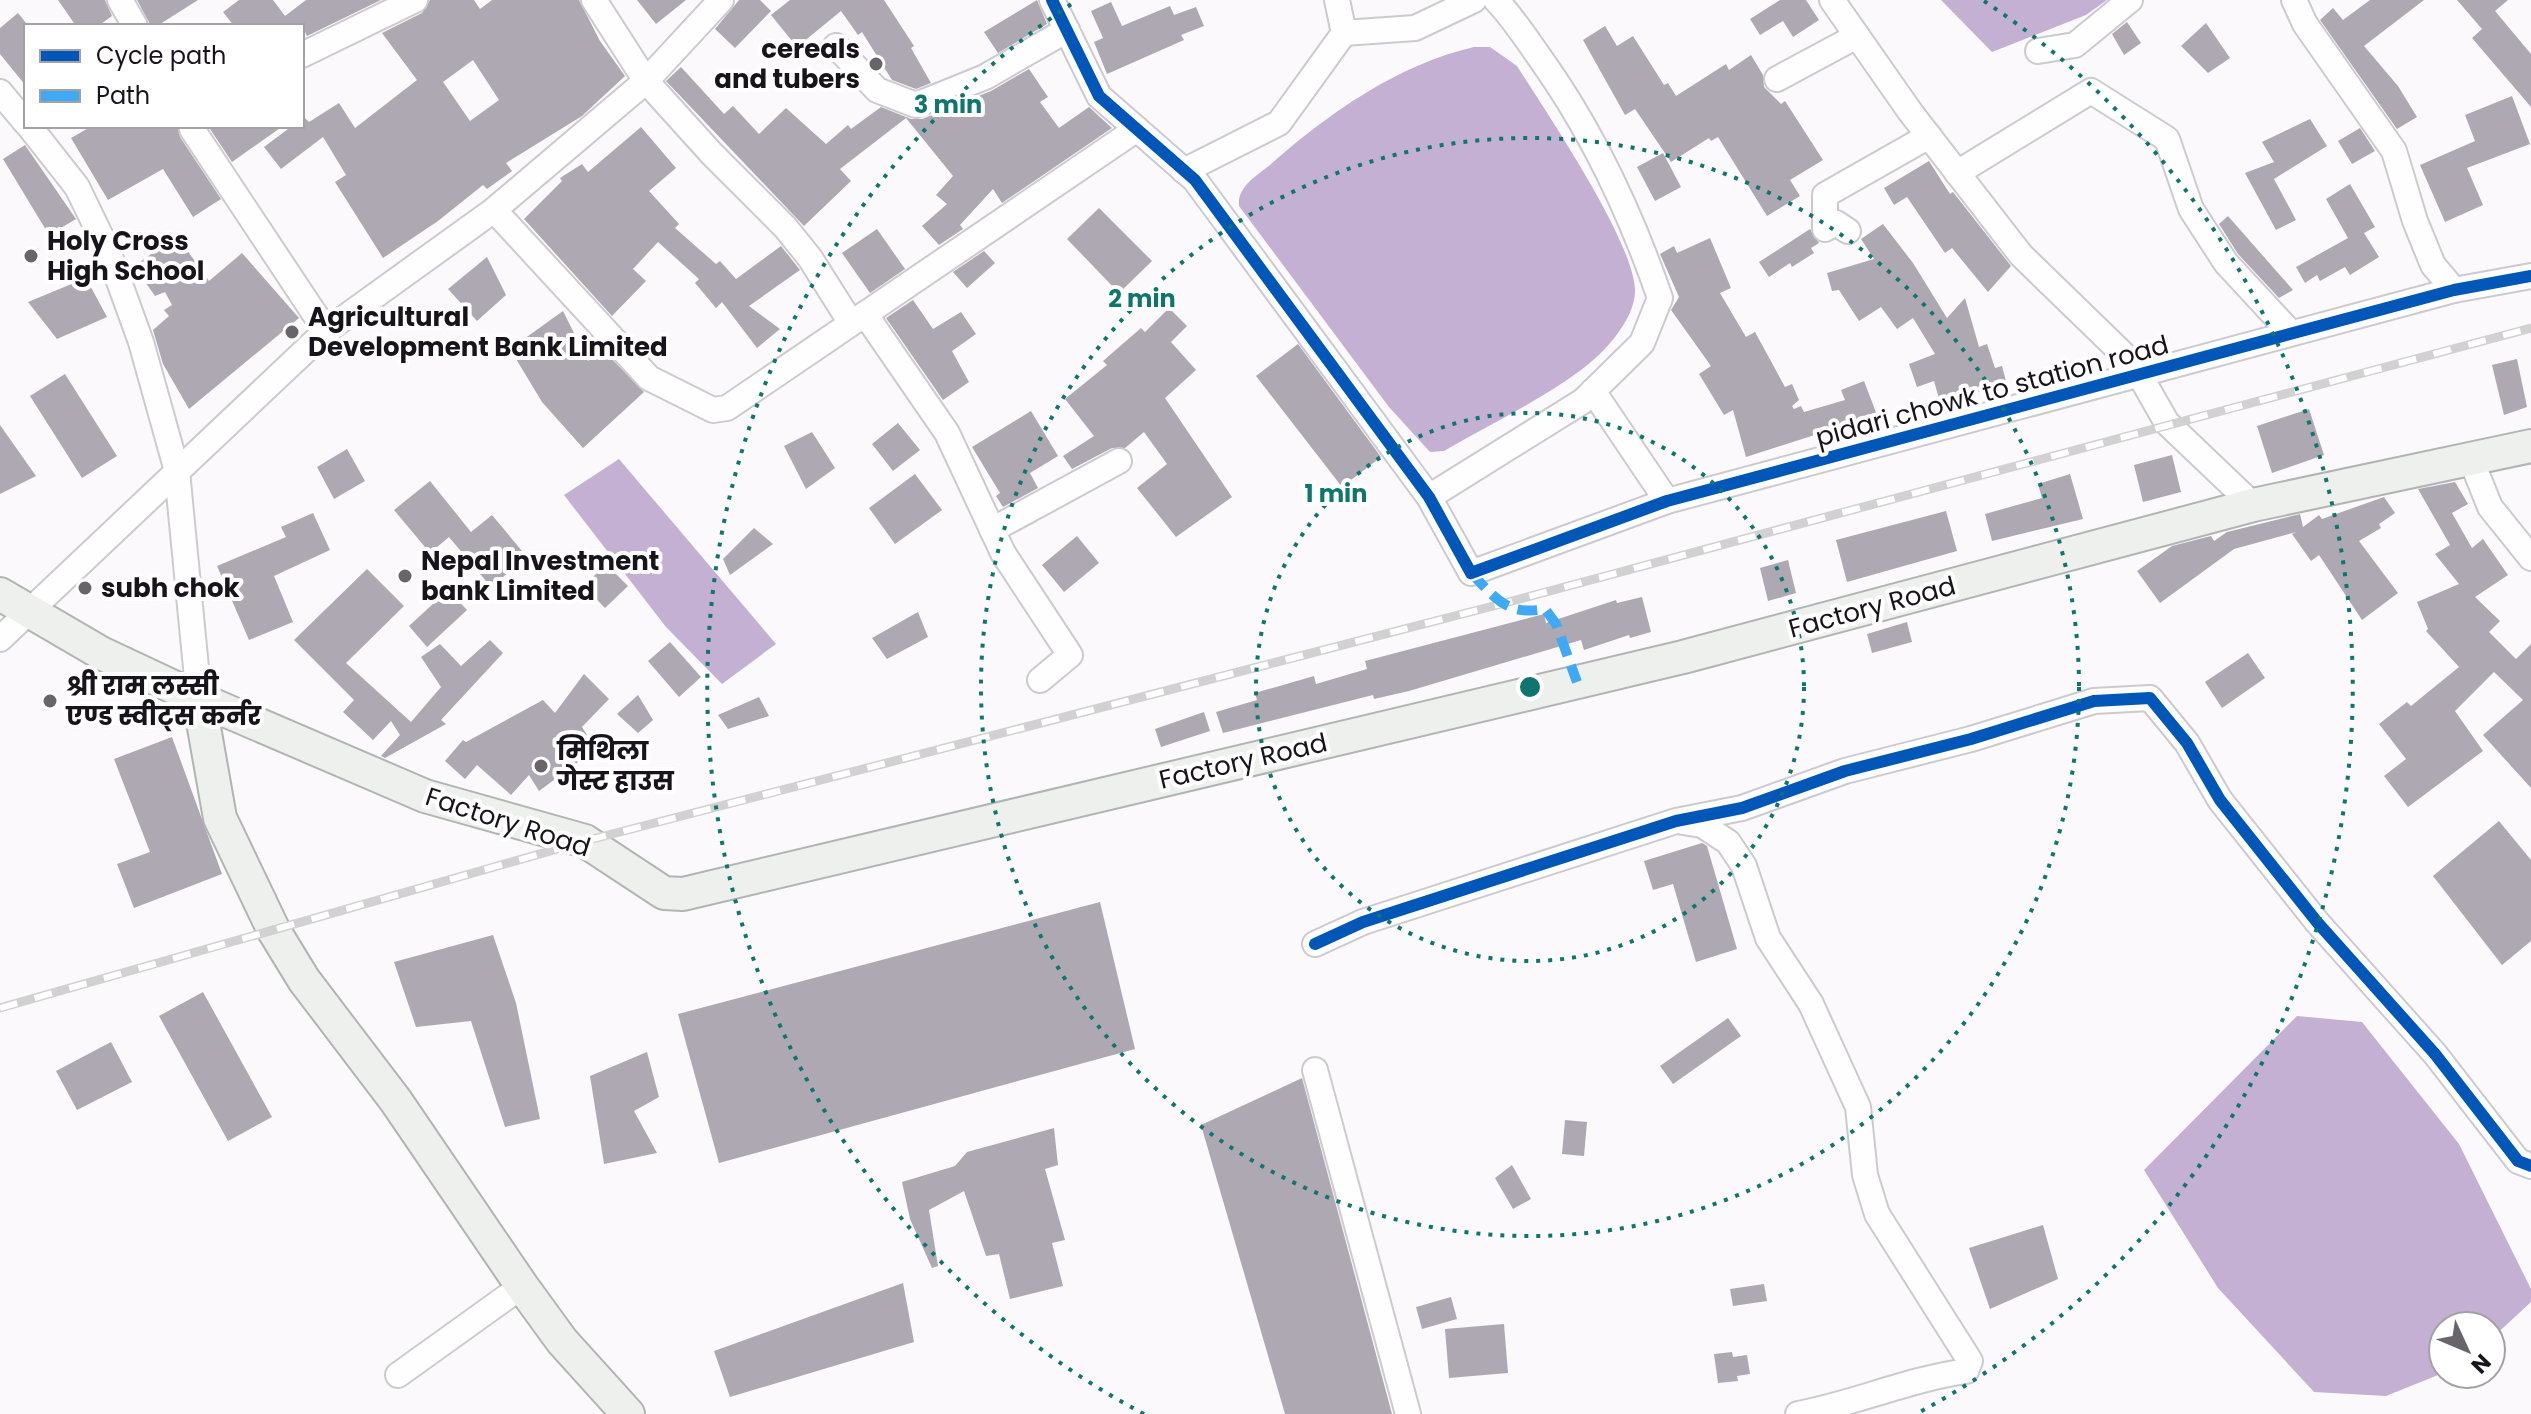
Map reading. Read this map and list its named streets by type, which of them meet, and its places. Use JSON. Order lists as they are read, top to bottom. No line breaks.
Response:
{"streets":{"main road":["Factory Road"],"street":["pidari chowk to station road"]},"places":["cereals and tubers","Holy Cross High School","Agricultural Development Bank Limited","Nepal Investment bank Limited","subh chok","श्री राम लस्सी एण्ड स्वीट्स कर्नर","मिथिला गेस्ट हाउस"],"legend":["Cycle path","Path"],"north":"bottom right","rings":["3 min","2 min","1 min"]}
